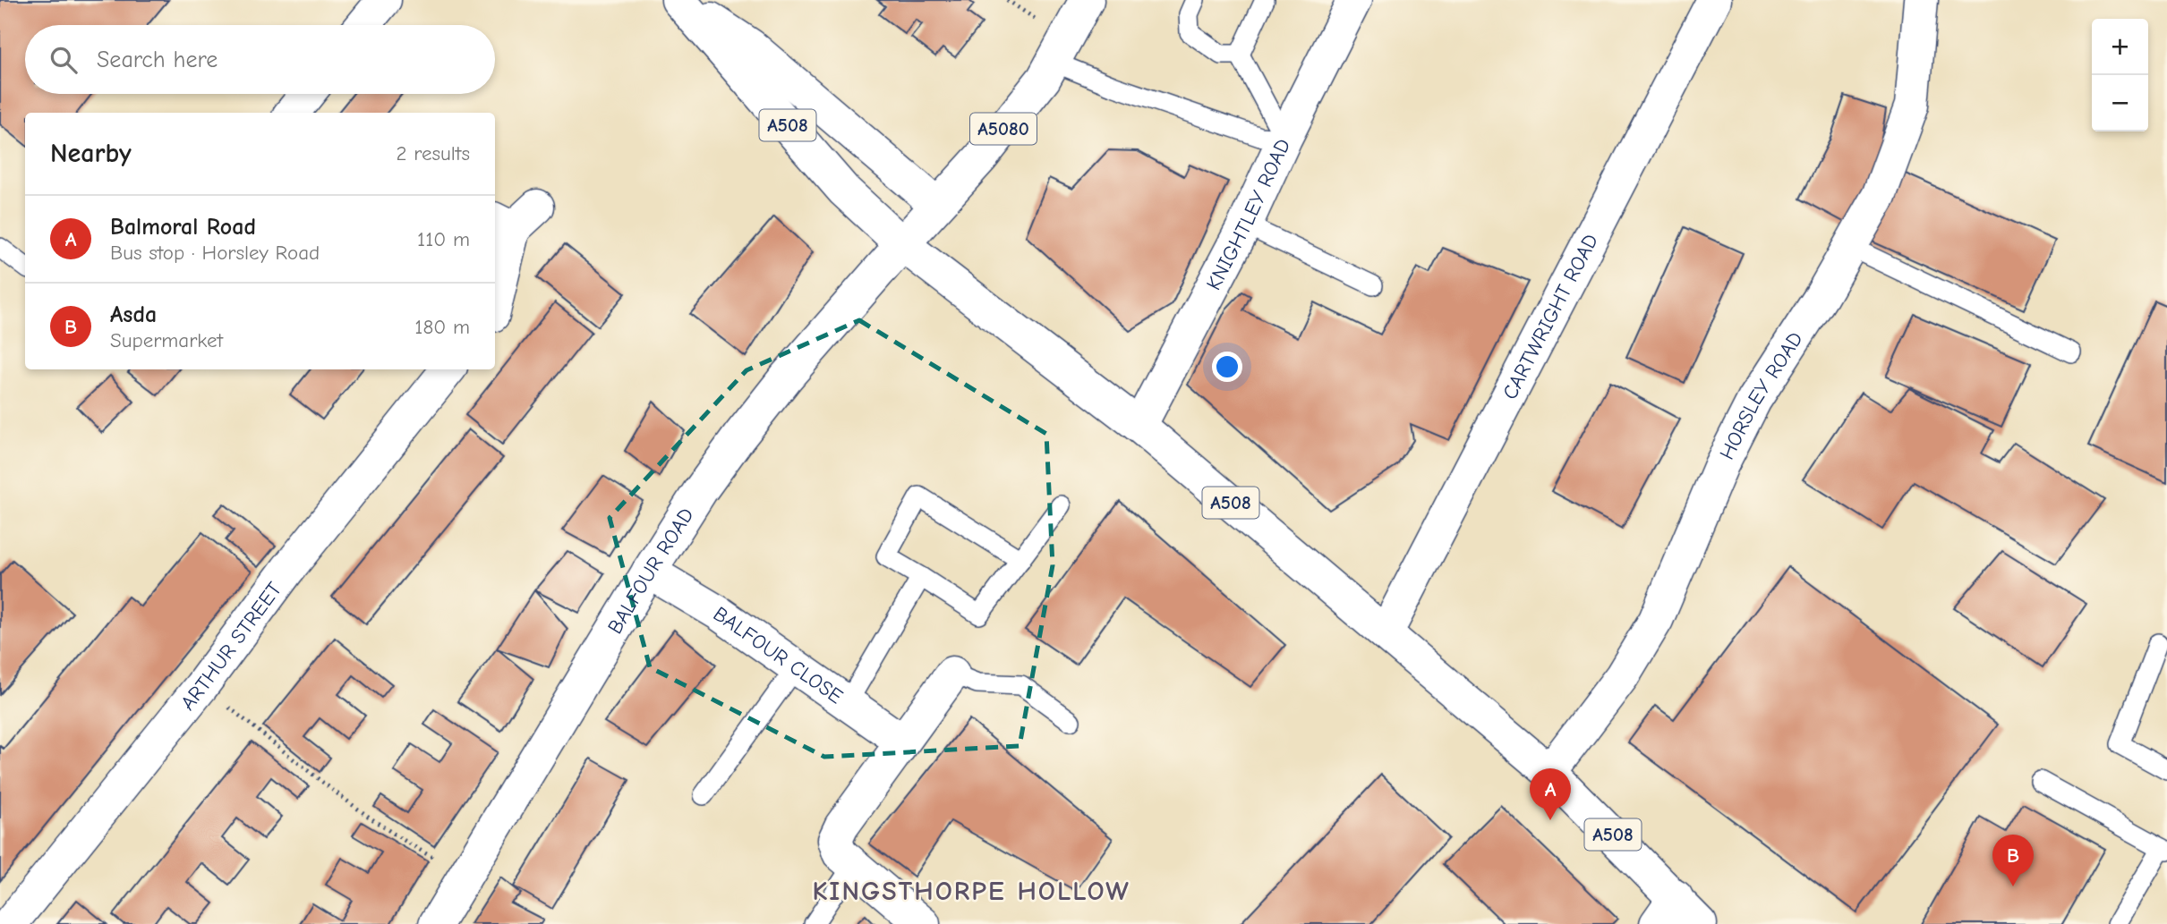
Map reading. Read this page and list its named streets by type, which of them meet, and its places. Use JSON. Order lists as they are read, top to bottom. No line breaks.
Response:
{"streets":{"main road":["A508","A5080","KNIGHTLEY ROAD","CARTWRIGHT ROAD","HORSLEY ROAD","BALFOUR ROAD","ARTHUR STREET","BALFOUR CLOSE"]},"crossings":[["A508","A5080"],["A508","KNIGHTLEY ROAD"],["A508","CARTWRIGHT ROAD"],["A508","HORSLEY ROAD"],["A508","BALFOUR ROAD"],["A5080","BALFOUR ROAD"],["BALFOUR ROAD","BALFOUR CLOSE"]],"districts":["KINGSTHORPE HOLLOW"],"page":{"map_buttons":["+","−"],"search":"Search here","heading":["Nearby","2 results"],"list":[{"mark":"A","name":"Balmoral Road","note":"Bus stop · Horsley Road","value":"110 m"},{"mark":"B","name":"Asda","note":"Supermarket","value":"180 m"}],"pins":["A","B"]}}
